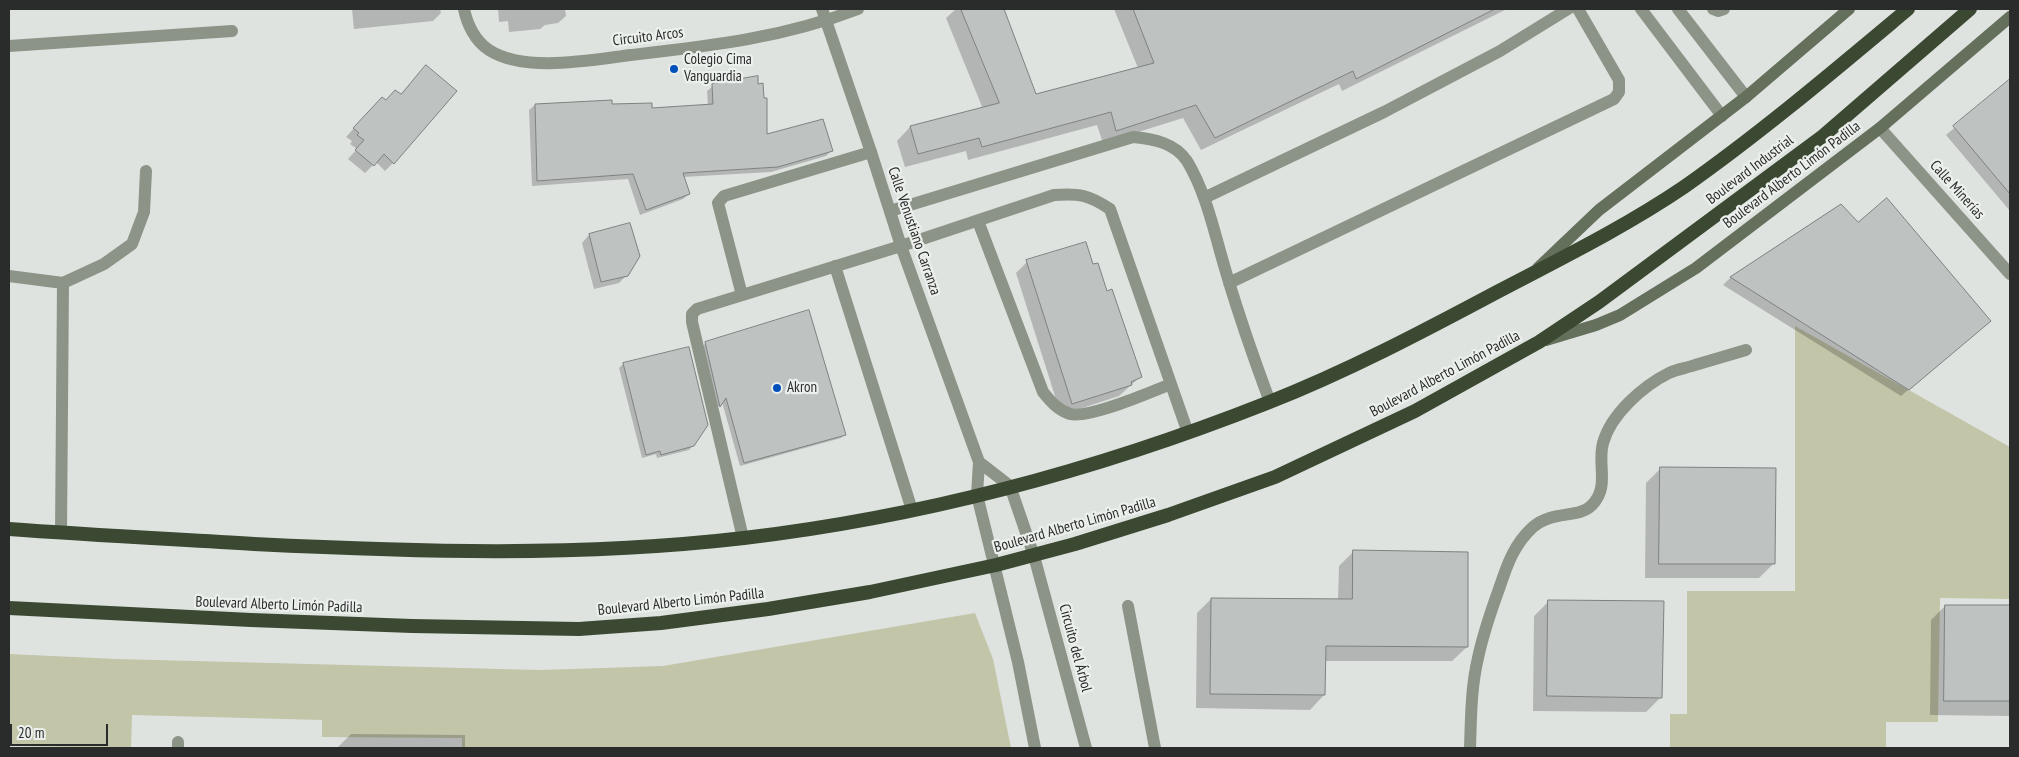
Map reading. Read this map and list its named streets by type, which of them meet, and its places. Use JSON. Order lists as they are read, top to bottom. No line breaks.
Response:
{"streets":{"highway":["Boulevard Industrial","Boulevard Alberto Limón Padilla"],"street":["Circuito Arcos","Calle Minerías","Calle Venustiano Carranza","Circuito del Árbol"]},"crossings":[["Circuito Arcos","Calle Venustiano Carranza"],["Boulevard Industrial","Boulevard Alberto Limón Padilla"],["Boulevard Alberto Limón Padilla","Calle Minerías"],["Boulevard Alberto Limón Padilla","Calle Venustiano Carranza"],["Boulevard Alberto Limón Padilla","Circuito del Árbol"]],"places":["Colegio Cima Vanguardia","Akron"],"scale_bar":"20 m"}
